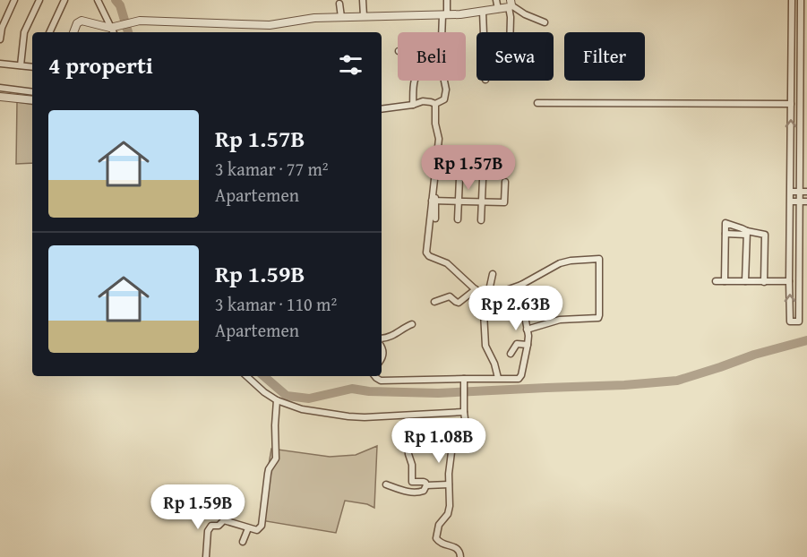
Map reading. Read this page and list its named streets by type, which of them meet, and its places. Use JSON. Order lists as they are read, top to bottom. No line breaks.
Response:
{"page":{"chip":["Beli","Sewa","Filter"],"heading":"4 properti","list":[{"name":"Rp 1.57B","note":"3 kamar · 77 m² · Apartemen"},{"name":"Rp 1.59B","note":"3 kamar · 110 m² · Apartemen"}],"price":["Rp 1.57B","Rp 2.63B","Rp 1.08B","Rp 1.59B"]}}
